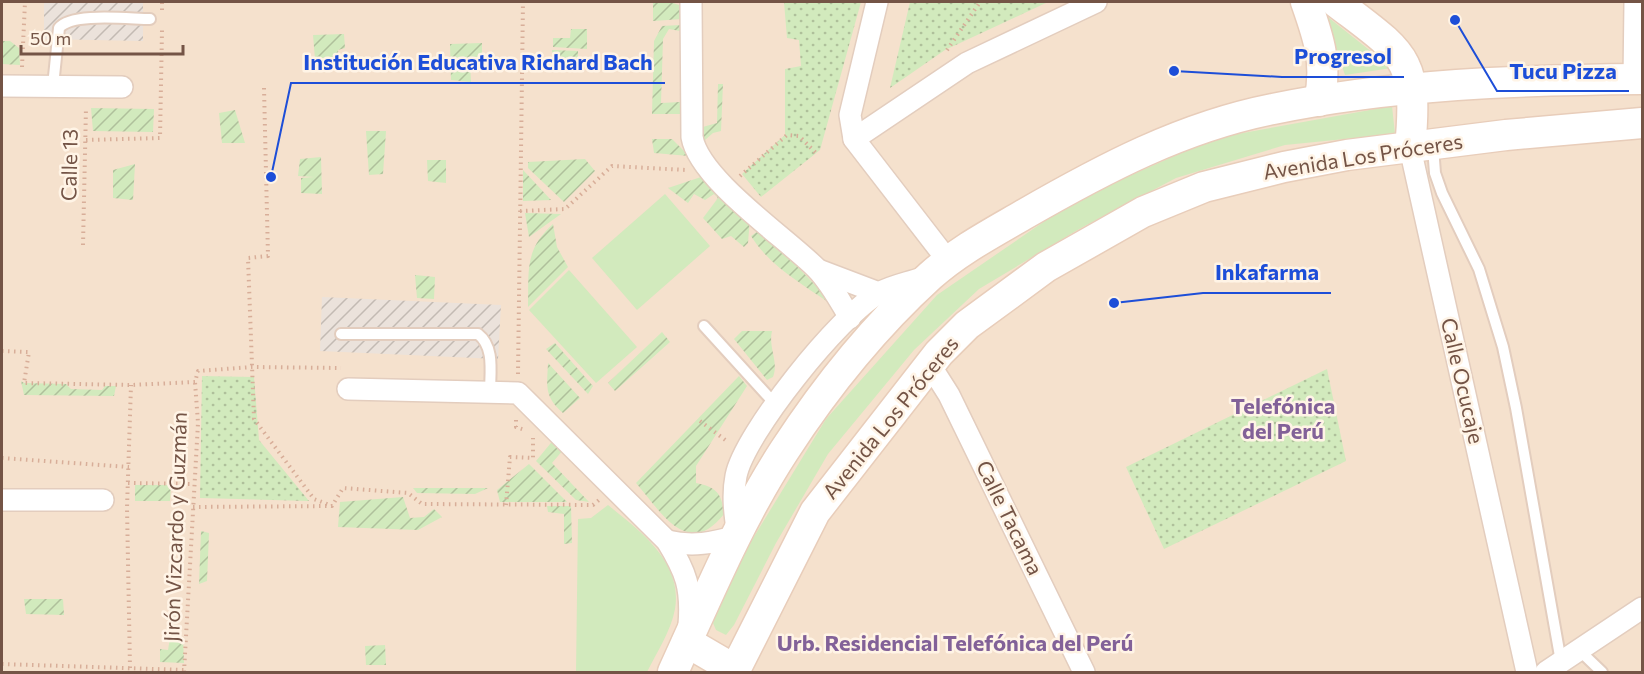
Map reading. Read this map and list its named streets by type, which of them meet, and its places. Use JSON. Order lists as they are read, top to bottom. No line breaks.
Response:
{"streets":{"main road":["Avenida Los Próceres","Calle Ocucaje"],"street":["Calle Tacama"],"path":["Calle 13","Jirón Vizcardo y Guzmán"]},"crossings":[["Avenida Los Próceres","Calle Ocucaje"],["Avenida Los Próceres","Calle Tacama"]],"districts":["Telefónica del Perú","Urb. Residencial Telefónica del Perú"],"places":["Tucu Pizza","Progresol","Institución Educativa Richard Bach","Inkafarma"],"scale_bar":"50 m"}
